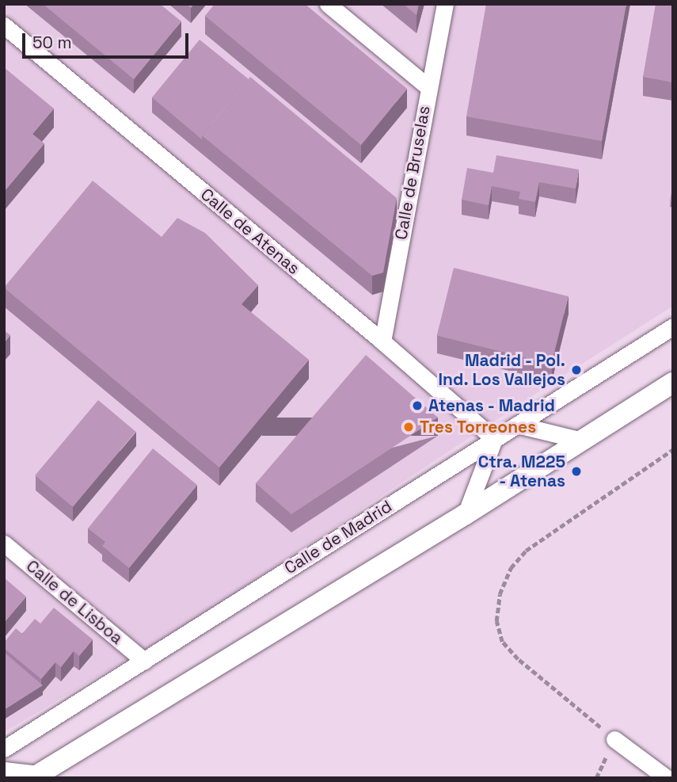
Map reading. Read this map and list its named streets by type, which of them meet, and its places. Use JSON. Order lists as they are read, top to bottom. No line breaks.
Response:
{"streets":{"street":["Calle de Bruselas","Calle de Atenas","Calle de Madrid","Calle de Lisboa"]},"crossings":[["Calle de Bruselas","Calle de Atenas"],["Calle de Atenas","Calle de Madrid"],["Calle de Madrid","Calle de Lisboa"]],"places":["Madrid - Pol. Ind. Los Vallejos","Atenas - Madrid","Tres Torreones","Ctra. M225 - Atenas"],"scale_bar":"50 m"}
